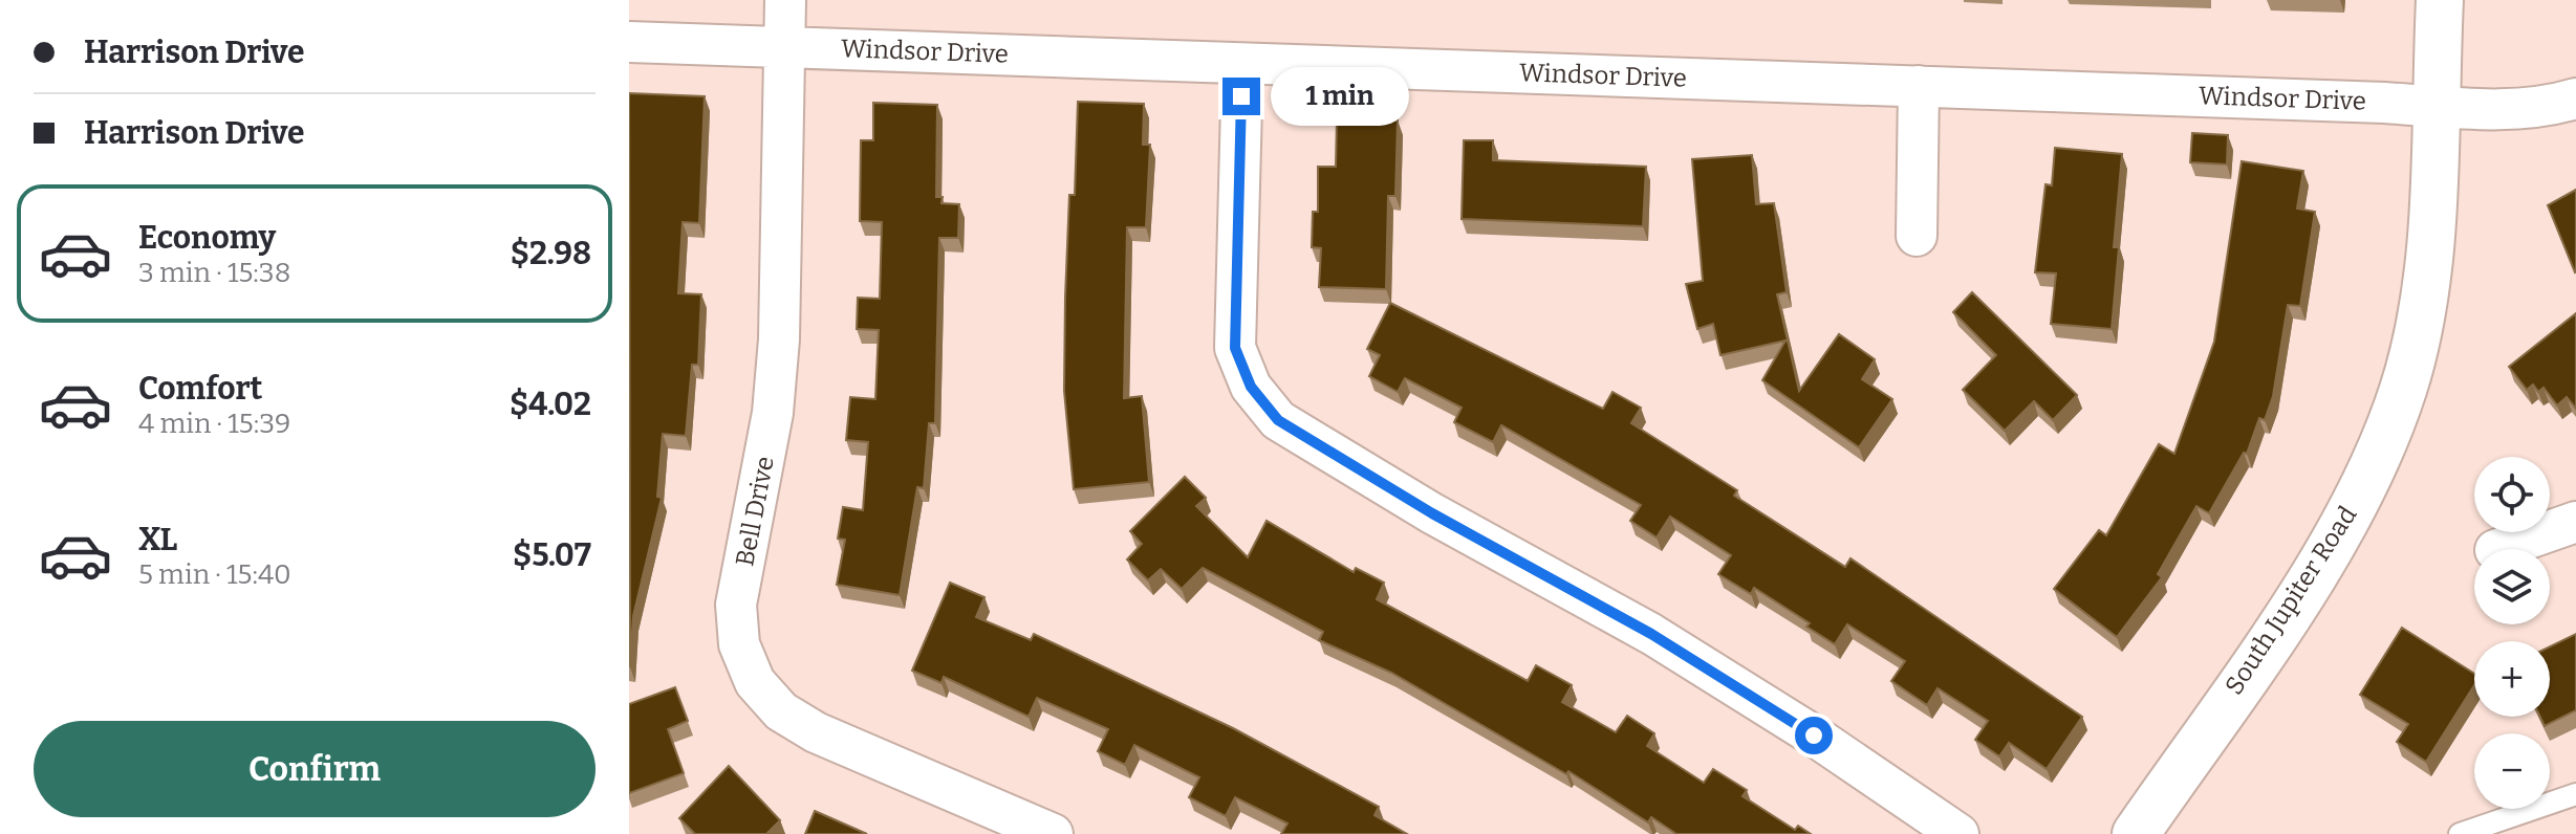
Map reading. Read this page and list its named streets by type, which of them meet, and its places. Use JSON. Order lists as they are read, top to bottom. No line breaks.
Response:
{"streets":{"street":["Windsor Drive","Bell Drive","South Jupiter Road"]},"crossings":[["Windsor Drive","Bell Drive"],["Windsor Drive","South Jupiter Road"]],"page":{"banner":["Harrison Drive","Harrison Drive"],"bubble":"1 min","list":[{"name":"Economy","note":"3 min · 15:38","value":"$2.98"},{"name":"Comfort","note":"4 min · 15:39","value":"$4.02"},{"name":"XL","note":"5 min · 15:40","value":"$5.07"}],"map_buttons":["+","−"],"buttons":"Confirm"}}
